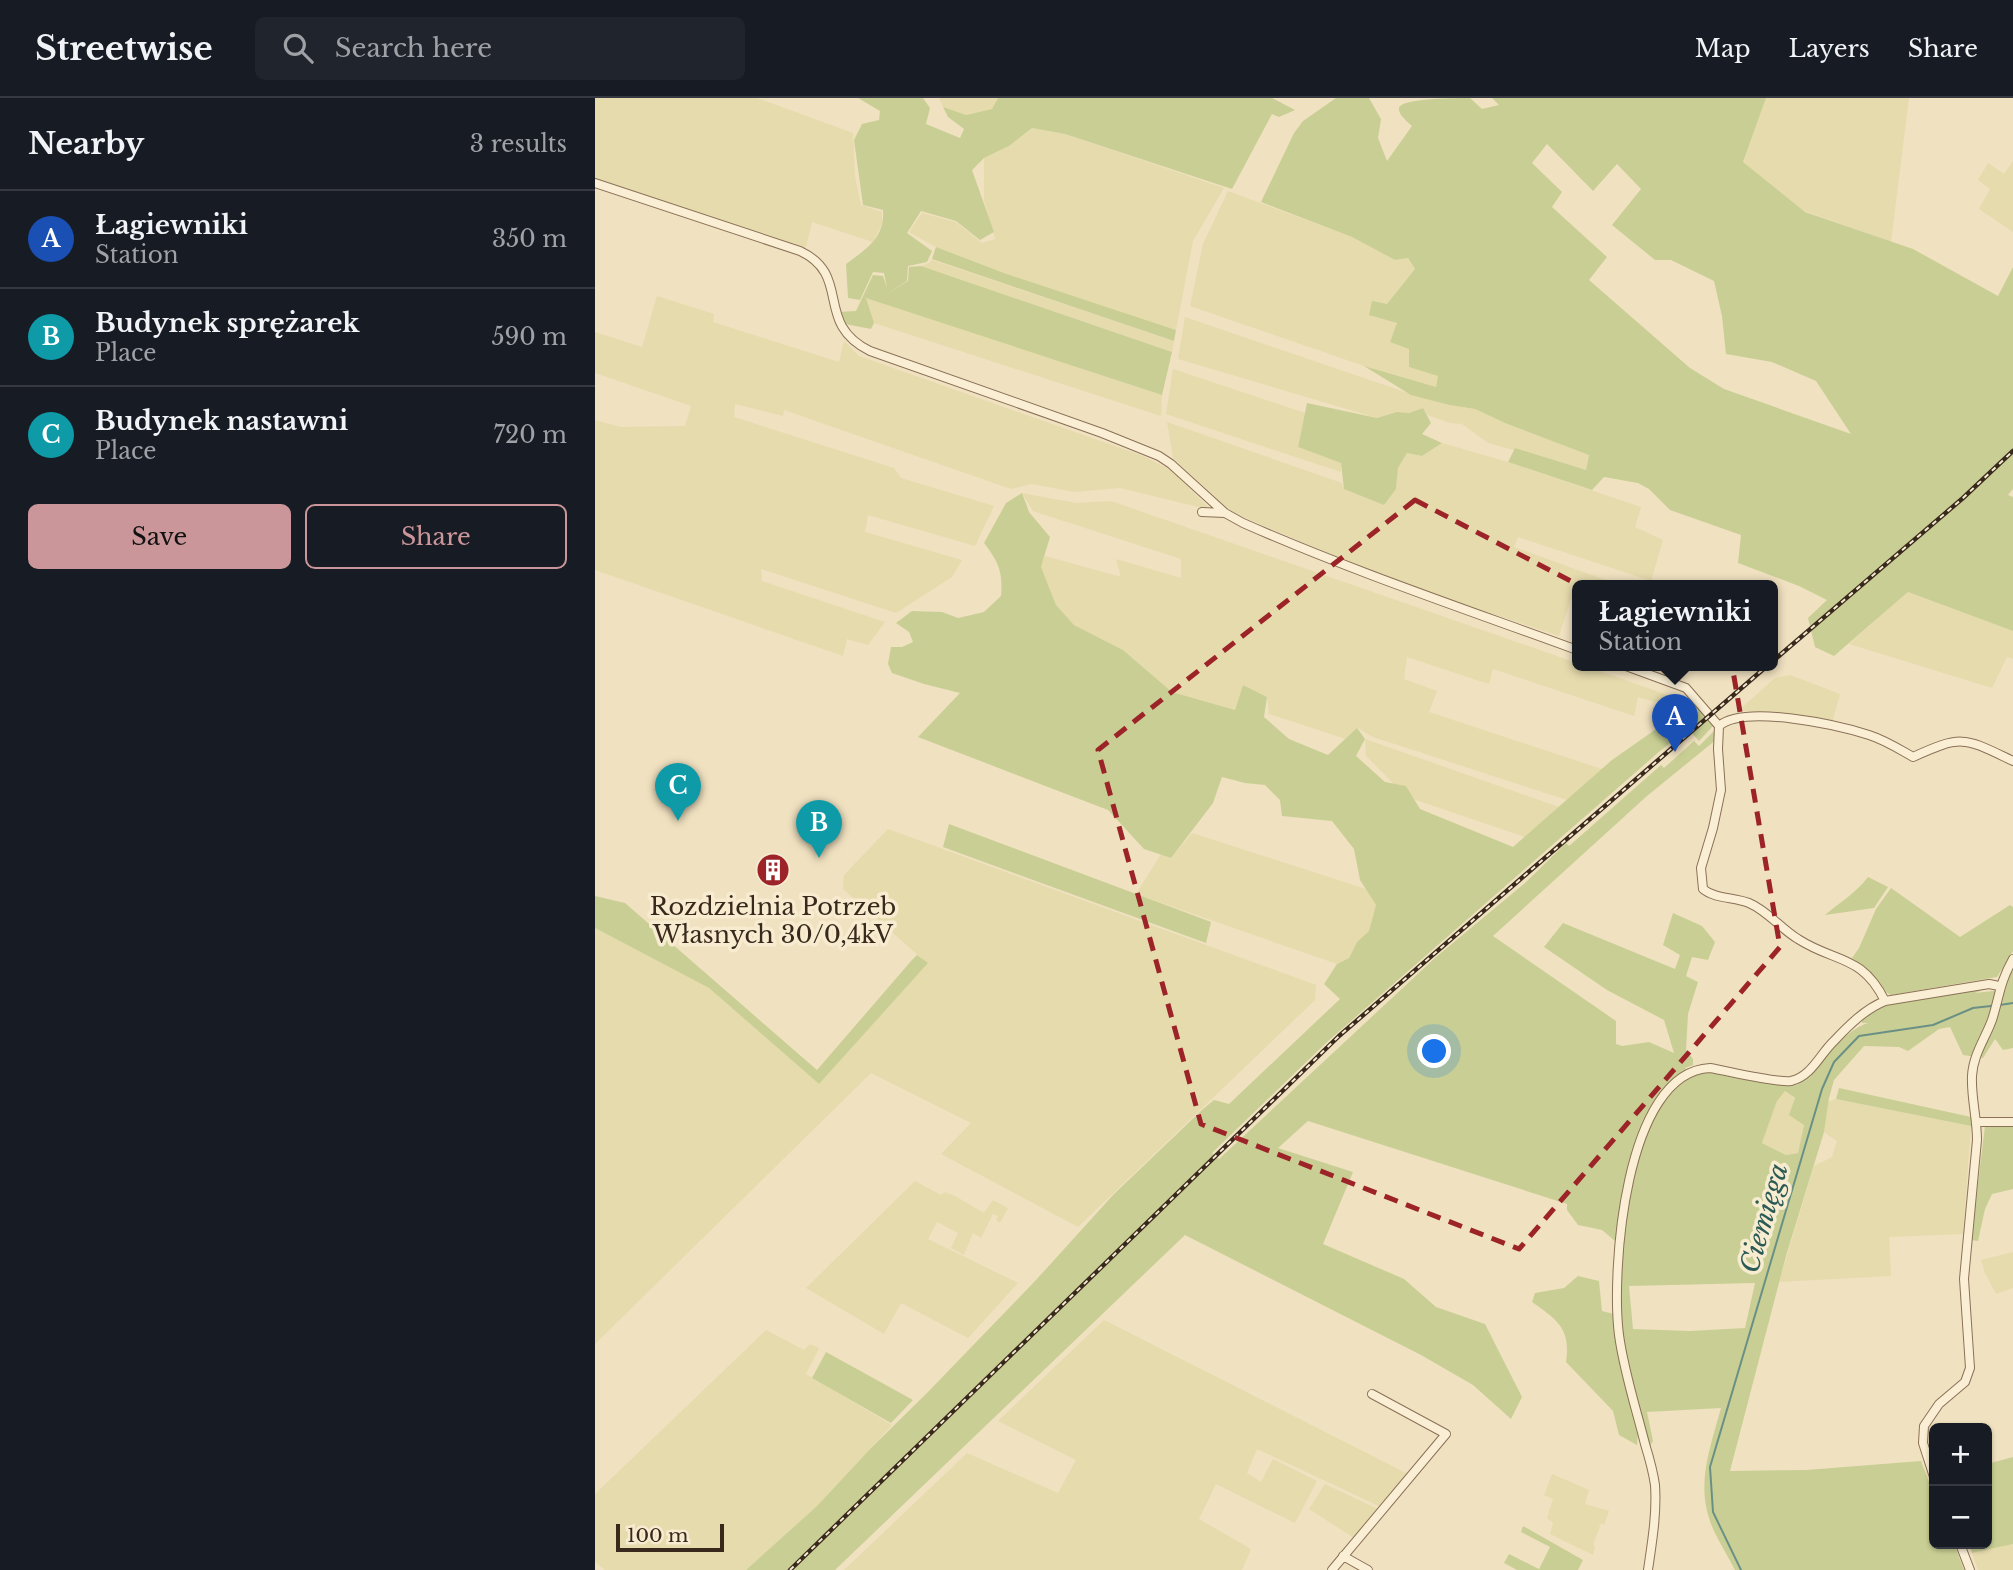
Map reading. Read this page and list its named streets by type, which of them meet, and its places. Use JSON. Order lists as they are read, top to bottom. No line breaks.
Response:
{"water":["Ciemięga"],"places":{"building":["Rozdzielnia Potrzeb Własnych 30/0,4kV"]},"scale_bar":"100 m","page":{"header":"Streetwise","search":"Search here","nav":["Map","Layers","Share"],"heading":["Nearby","3 results"],"list":[{"mark":"A","name":"Łagiewniki","note":"Station","value":"350 m"},{"mark":"B","name":"Budynek sprężarek","note":"Place","value":"590 m"},{"mark":"C","name":"Budynek nastawni","note":"Place","value":"720 m"}],"buttons":["Save","Share"],"popup":["Łagiewniki","Station"],"pins":["A","C","B"],"map_buttons":["+","−"],"scale":"100 m"}}
